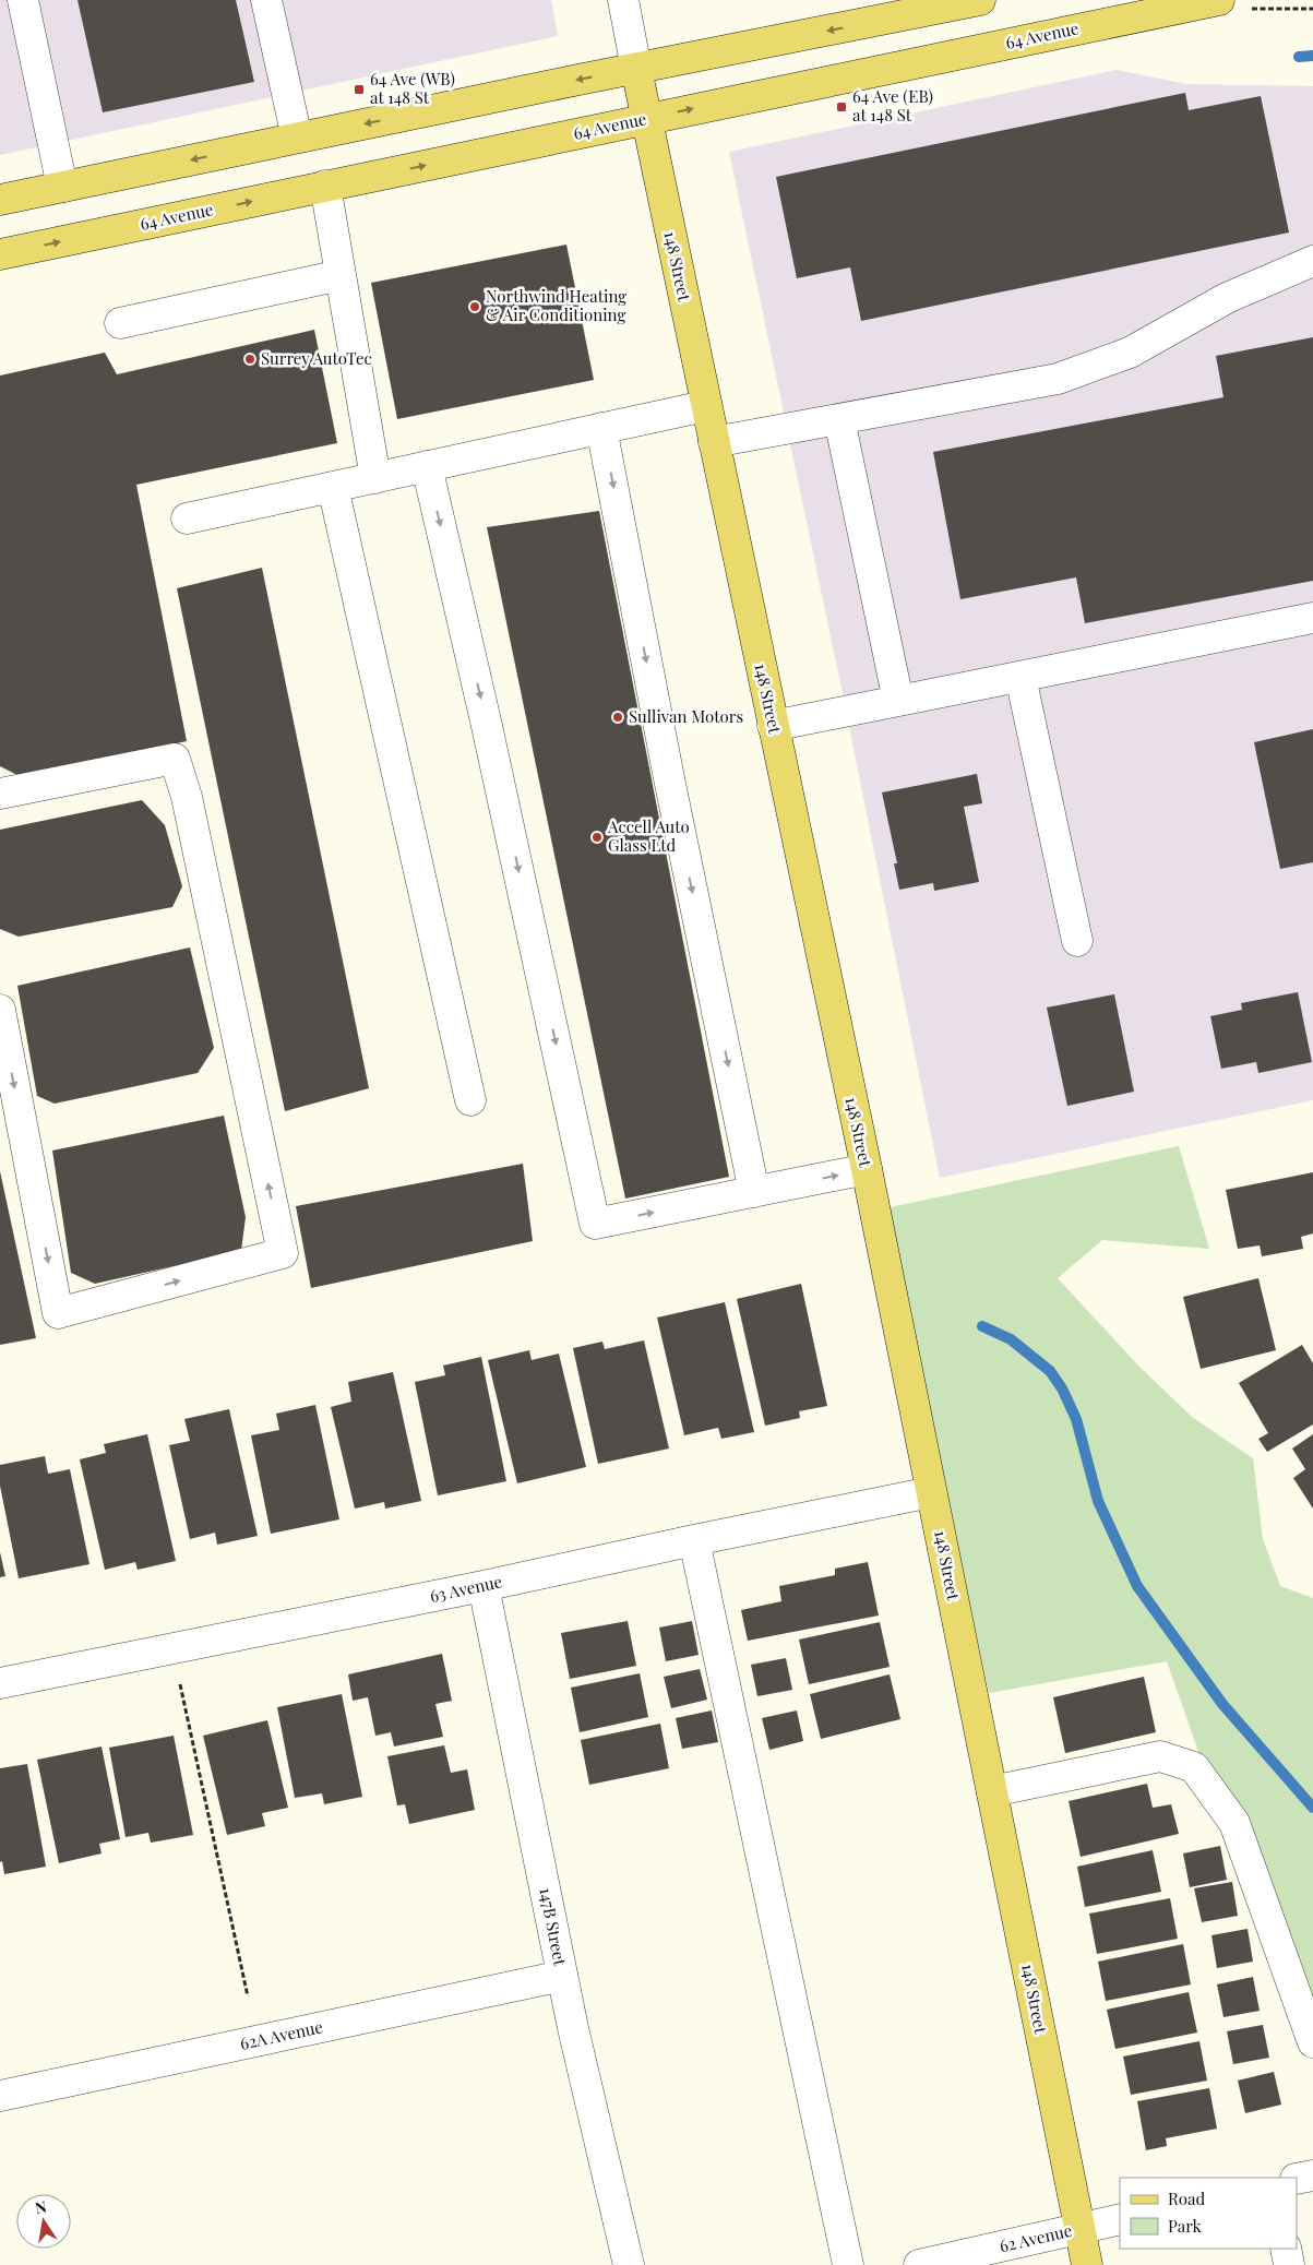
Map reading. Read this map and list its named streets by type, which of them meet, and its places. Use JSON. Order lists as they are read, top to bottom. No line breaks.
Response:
{"streets":{"main road":["64 Avenue","148 Street"],"street":["63 Avenue","147B Street","62A Avenue","62 Avenue"]},"crossings":[["64 Avenue","148 Street"],["148 Street","63 Avenue"],["148 Street","62 Avenue"],["63 Avenue","147B Street"],["147B Street","62A Avenue"]],"places":{"transit":["64 Ave (WB) at 148 St","64 Ave (EB) at 148 St"],"other":["Northwind Heating & Air Conditioning","Surrey AutoTec","Sullivan Motors","Accell Auto Glass Ltd"]},"legend":["Road","Park"],"north":"top"}
